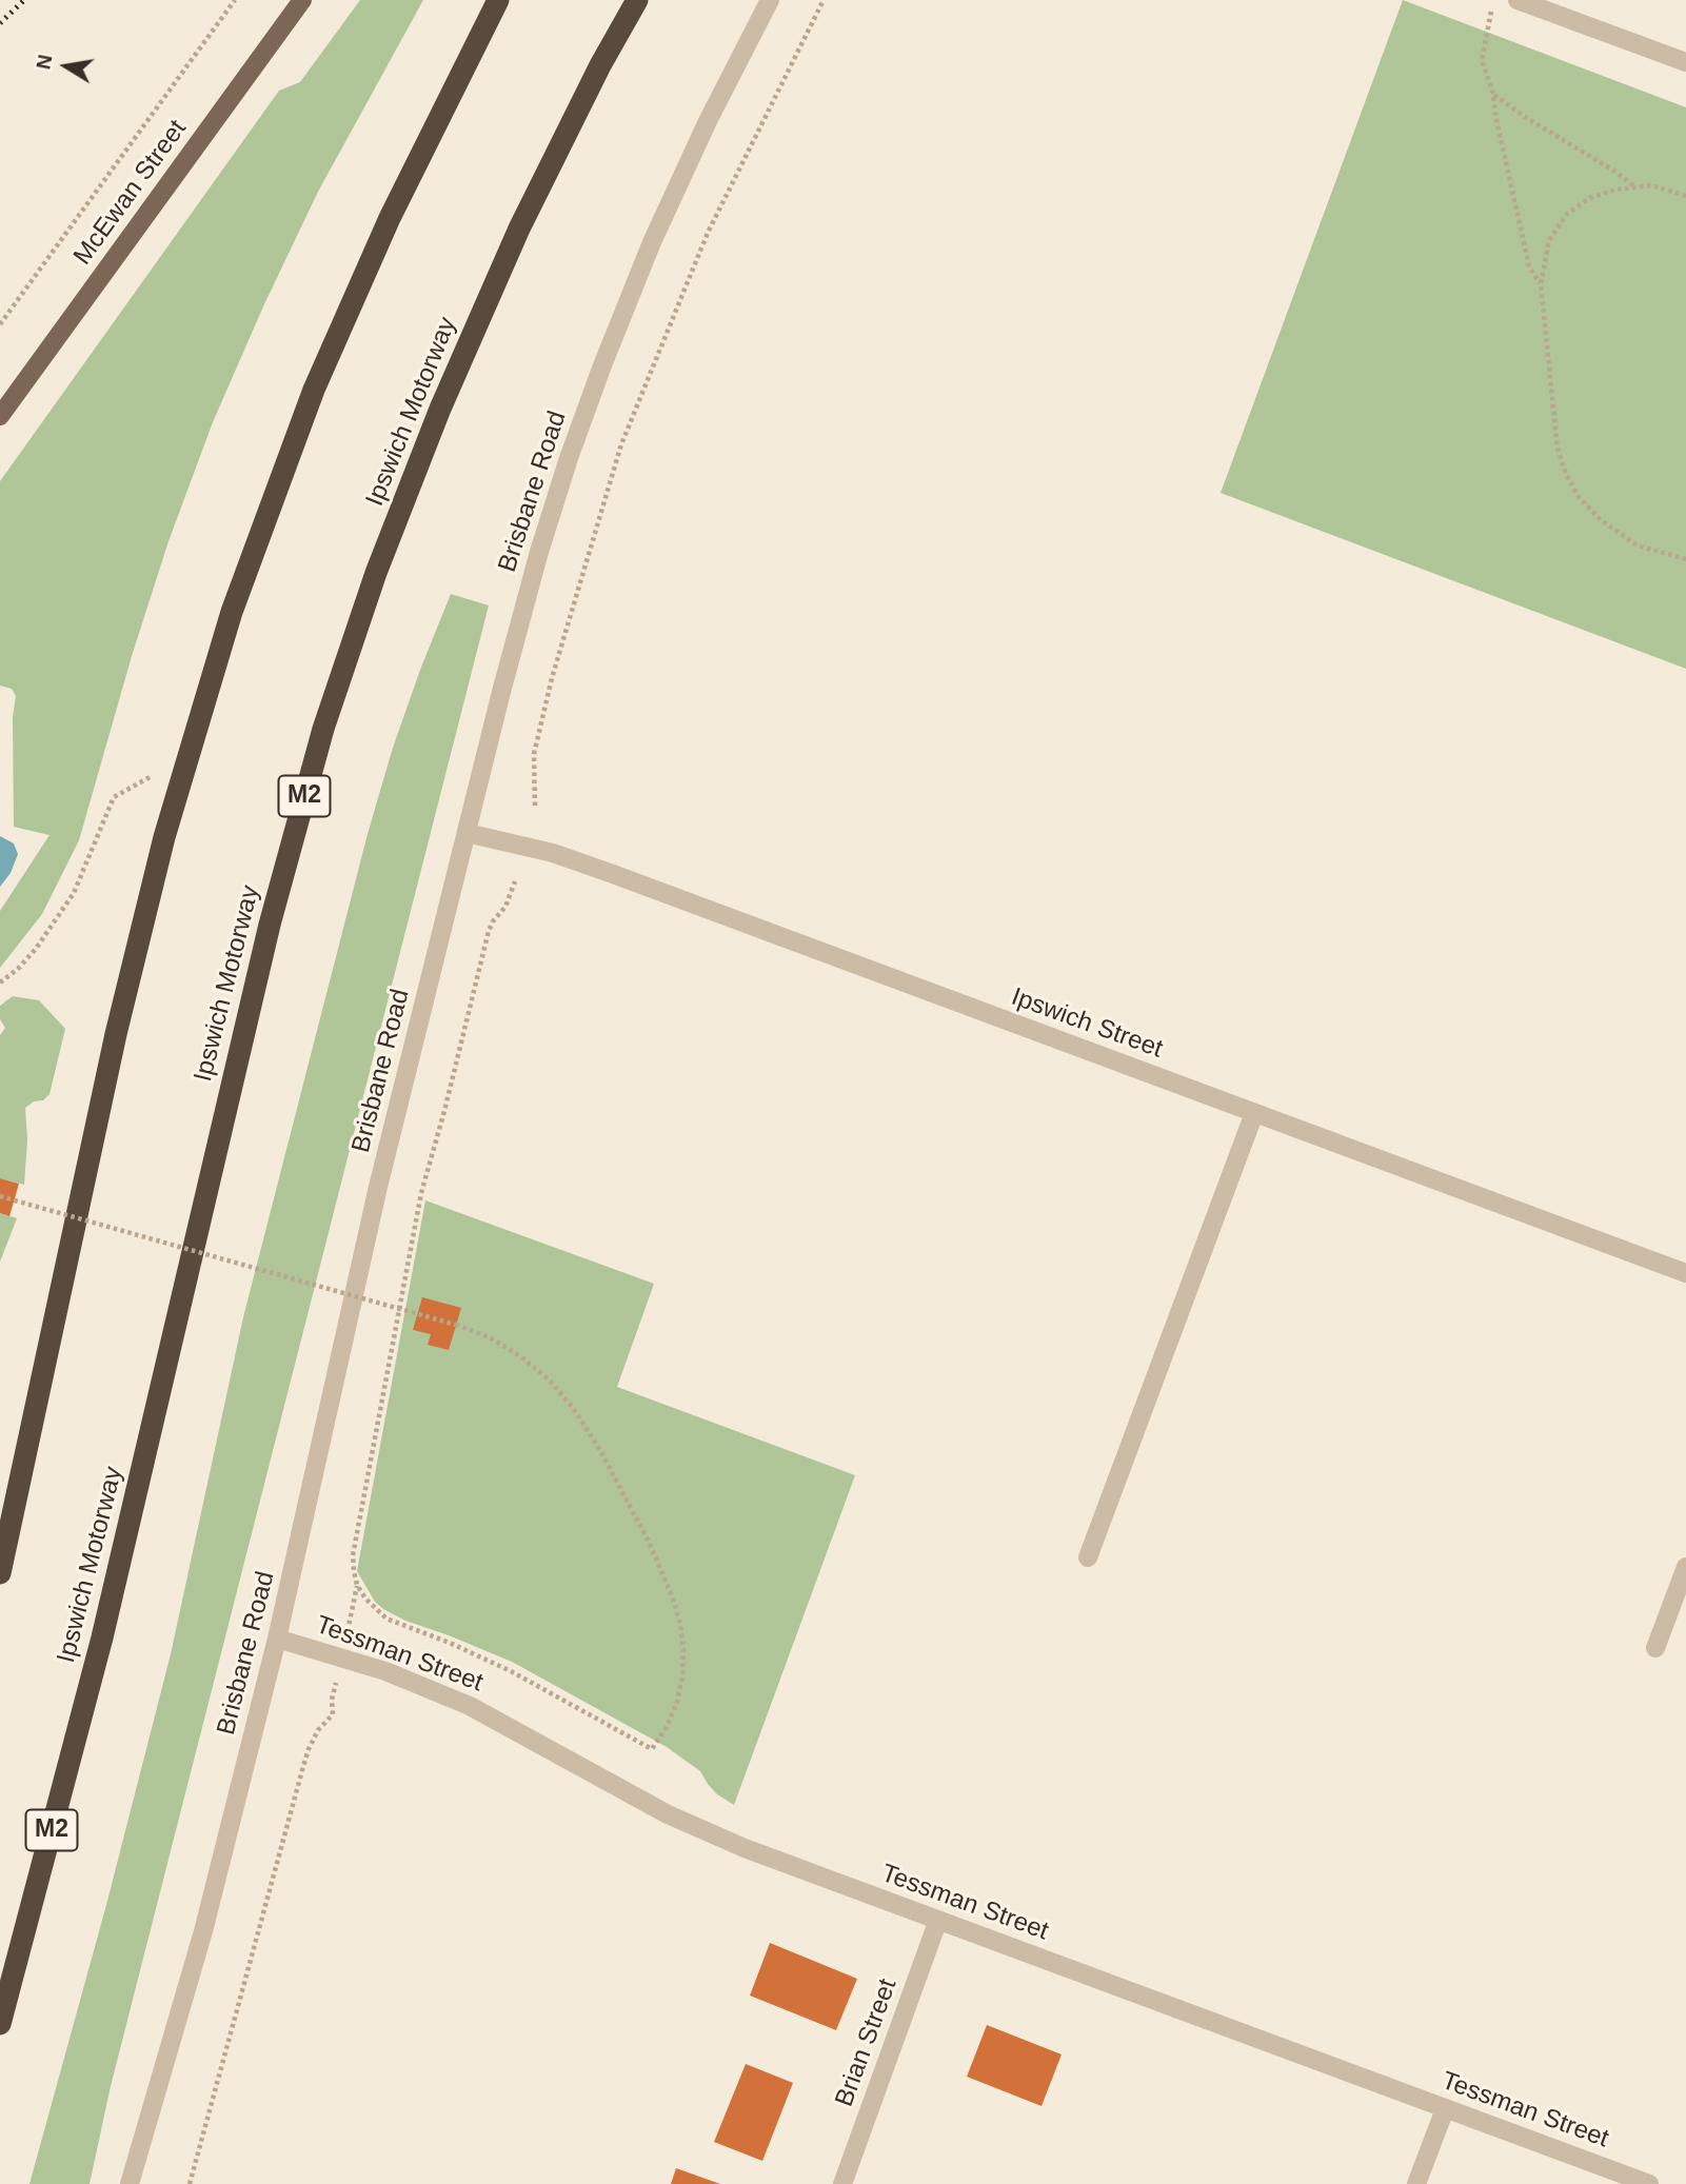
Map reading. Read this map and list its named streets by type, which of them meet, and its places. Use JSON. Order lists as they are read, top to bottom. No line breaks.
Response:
{"streets":{"highway":["Ipswich Motorway","M2"],"main road":["McEwan Street"],"street":["Brisbane Road","Ipswich Street","Tessman Street","Brian Street"]},"crossings":[["Brisbane Road","Ipswich Street"],["Brisbane Road","Tessman Street"],["Tessman Street","Brian Street"]],"north":"left"}
